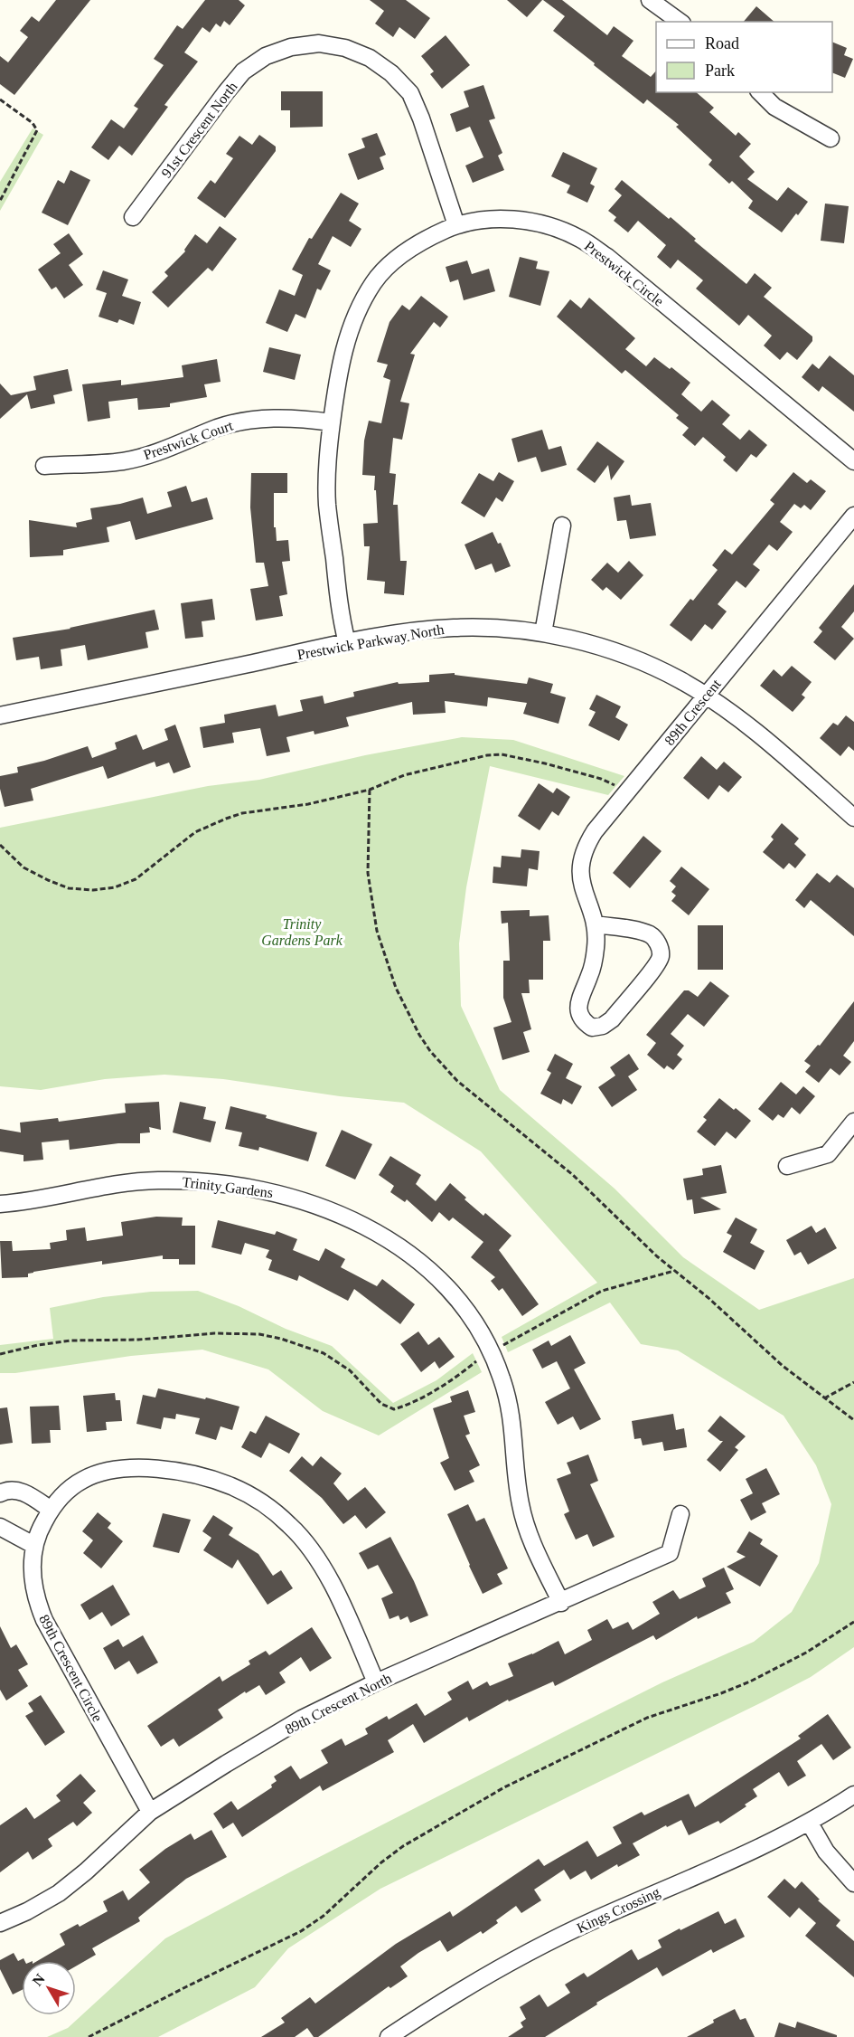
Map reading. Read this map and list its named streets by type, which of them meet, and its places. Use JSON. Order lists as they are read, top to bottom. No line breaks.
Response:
{"streets":{"street":["91st Crescent North","Prestwick Circle","Prestwick Court","Prestwick Parkway North","89th Crescent","Trinity Gardens","89th Crescent Circle","89th Crescent North","Kings Crossing"]},"crossings":[["91st Crescent North","Prestwick Circle"],["Prestwick Circle","Prestwick Court"],["Prestwick Circle","Prestwick Parkway North"],["Prestwick Parkway North","89th Crescent"],["Trinity Gardens","89th Crescent North"],["89th Crescent Circle","89th Crescent North"]],"parks":["Trinity Gardens Park"],"legend":["Road","Park"],"north":"top left"}
